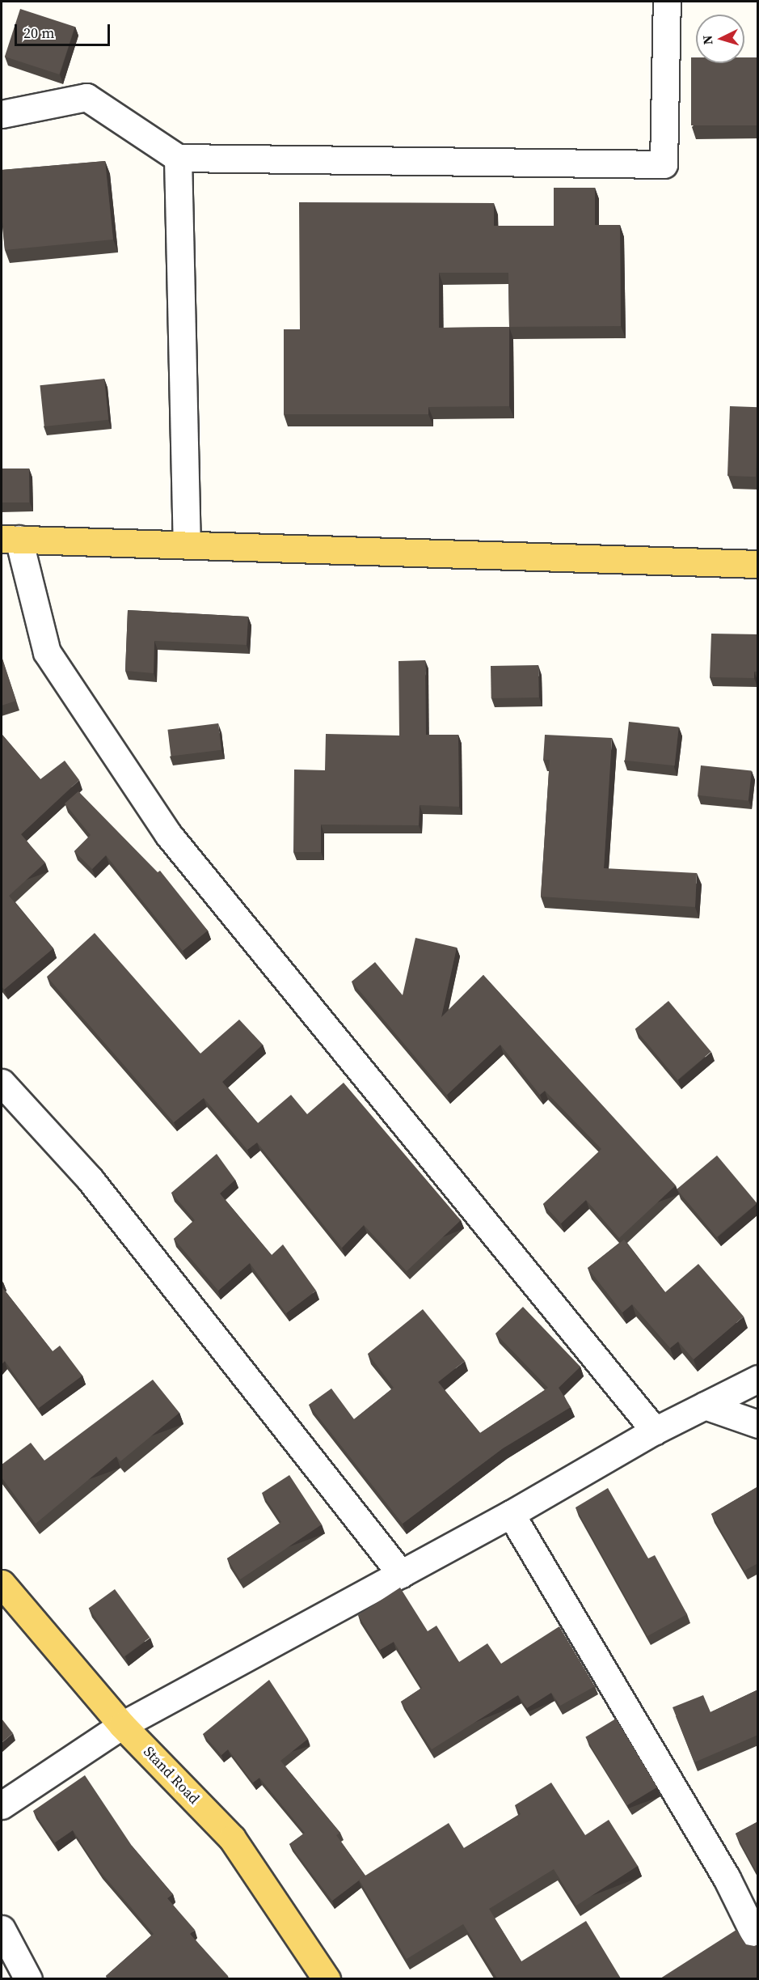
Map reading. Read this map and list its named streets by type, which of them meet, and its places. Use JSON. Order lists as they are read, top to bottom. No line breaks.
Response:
{"streets":{"main road":["Stand Road"]},"scale_bar":"20 m","north":"left"}
